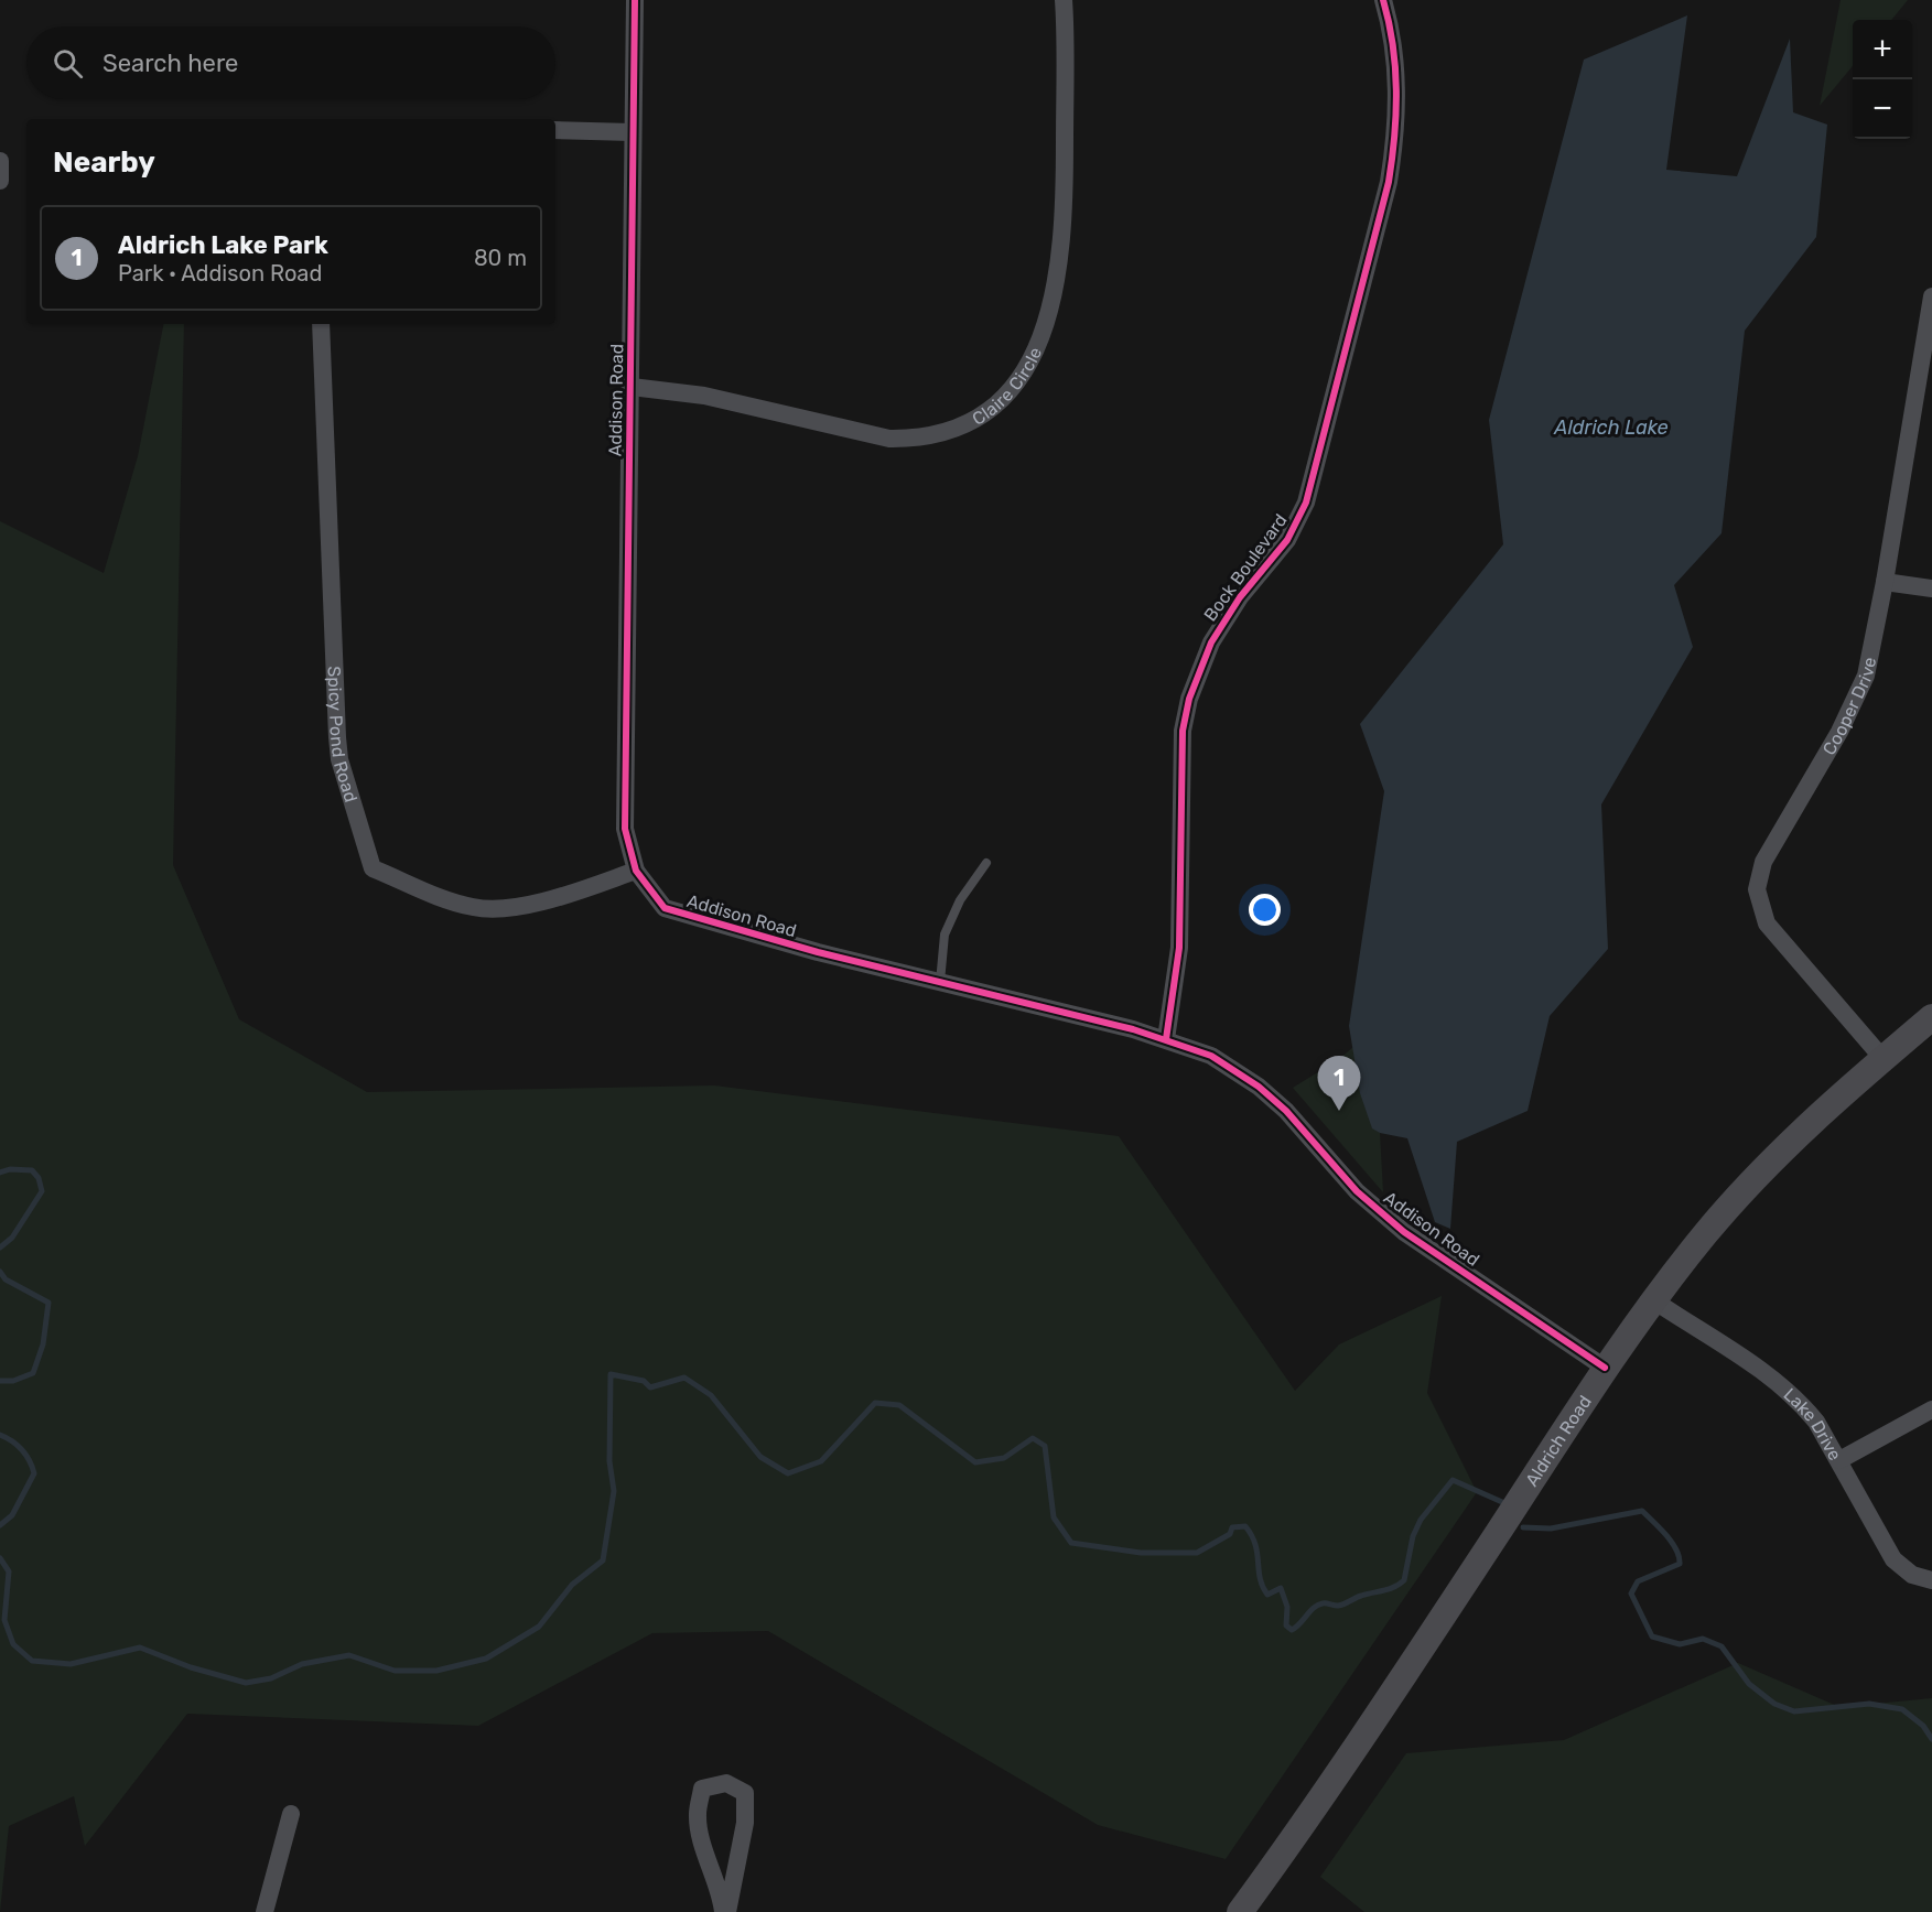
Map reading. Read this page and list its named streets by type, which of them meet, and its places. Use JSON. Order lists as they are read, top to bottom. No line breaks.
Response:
{"streets":{"main road":["Aldrich Road"],"street":["Claire Circle","Addison Road","Bock Boulevard","Cooper Drive","Spicy Pond Road","Lake Drive"]},"crossings":[["Claire Circle","Addison Road"],["Addison Road","Bock Boulevard"],["Addison Road","Spicy Pond Road"],["Addison Road","Aldrich Road"],["Cooper Drive","Aldrich Road"],["Lake Drive","Aldrich Road"]],"water":["Aldrich Lake"],"page":{"map_buttons":["+","−"],"search":"Search here","heading":"Nearby","list":[{"mark":"1","name":"Aldrich Lake Park","note":"Park · Addison Road","value":"80 m"}],"pins":"1"}}
